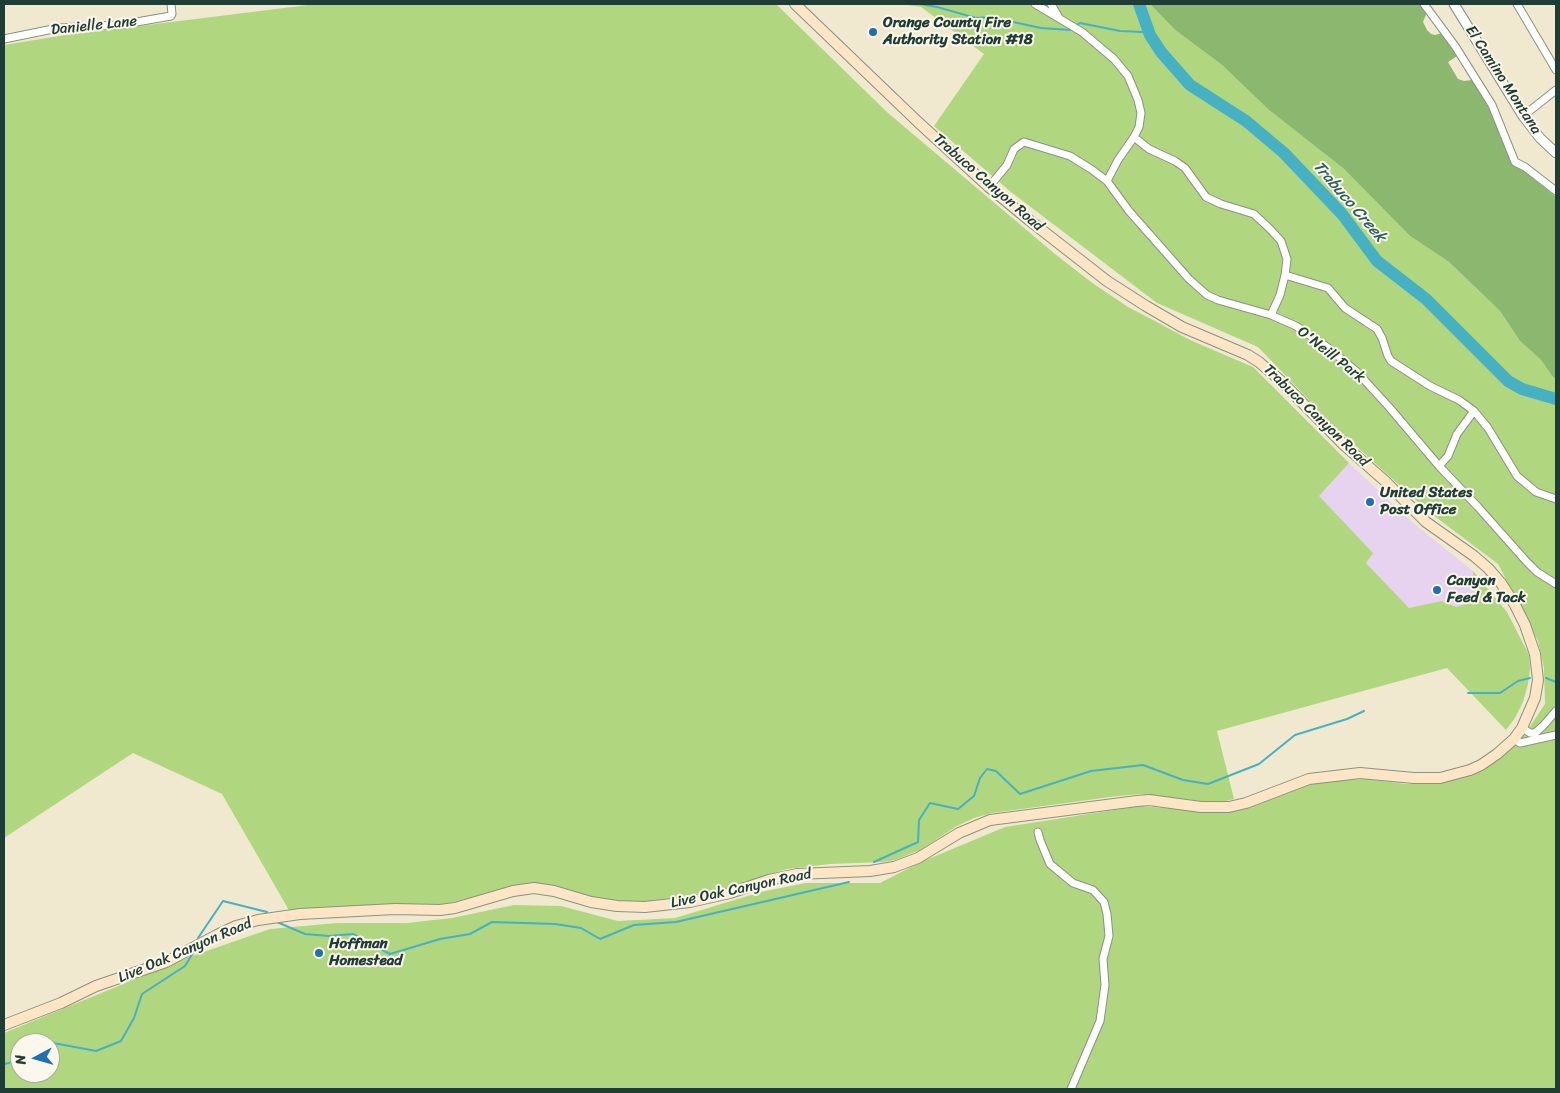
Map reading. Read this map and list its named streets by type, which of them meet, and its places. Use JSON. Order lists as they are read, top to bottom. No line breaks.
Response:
{"streets":{"main road":["Trabuco Canyon Road","Live Oak Canyon Road"],"street":["Danielle Lane","El Camino Montana","O'Neill Park"]},"crossings":[["Trabuco Canyon Road","O'Neill Park"],["Trabuco Canyon Road","Live Oak Canyon Road"]],"water":["Trabuco Creek"],"places":["Orange County Fire Authority Station #18","United States Post Office","Canyon Feed & Tack","Hoffman Homestead"],"north":"left"}
